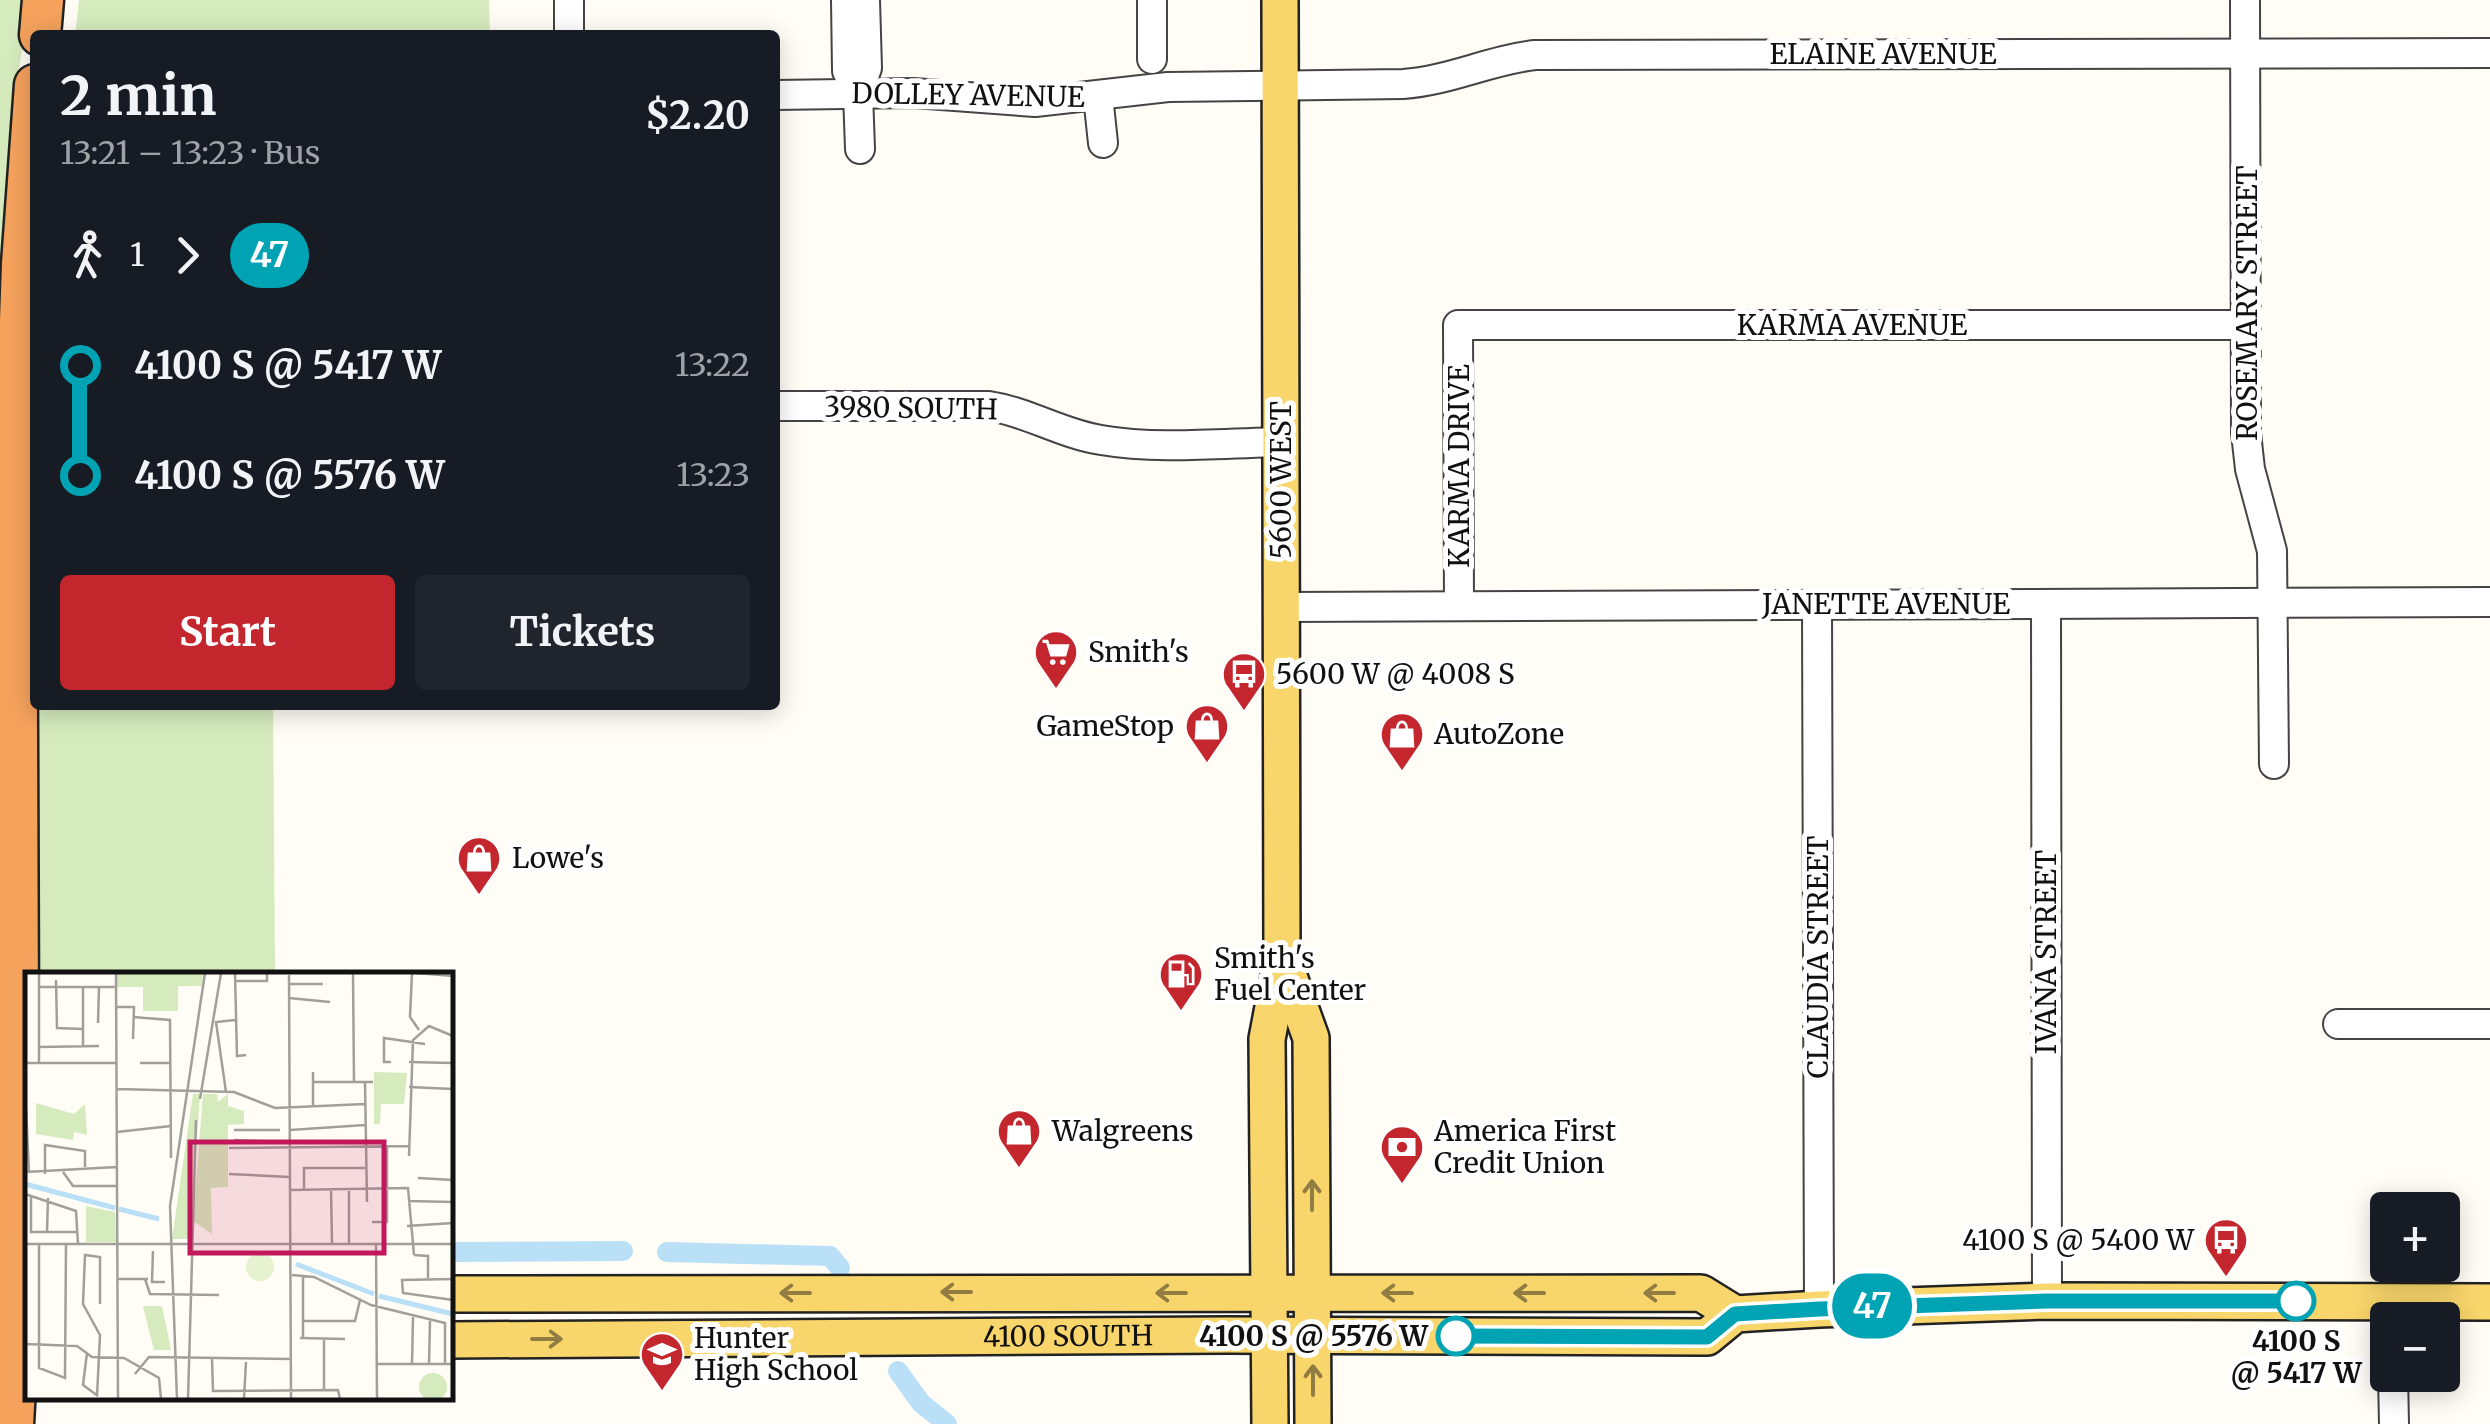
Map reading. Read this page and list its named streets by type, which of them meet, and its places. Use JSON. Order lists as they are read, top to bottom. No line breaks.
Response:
{"streets":{"main road":["5600 WEST","4100 SOUTH"],"street":["ELAINE AVENUE","DOLLEY AVENUE","ROSEMARY STREET","KARMA AVENUE","3980 SOUTH","KARMA DRIVE","JANETTE AVENUE","IVANA STREET","CLAUDIA STREET"]},"crossings":[["ELAINE AVENUE","DOLLEY AVENUE"],["ELAINE AVENUE","ROSEMARY STREET"],["ELAINE AVENUE","5600 WEST"],["DOLLEY AVENUE","5600 WEST"],["ROSEMARY STREET","KARMA AVENUE"],["ROSEMARY STREET","JANETTE AVENUE"],["KARMA AVENUE","KARMA DRIVE"],["3980 SOUTH","5600 WEST"],["KARMA DRIVE","JANETTE AVENUE"],["5600 WEST","JANETTE AVENUE"],["5600 WEST","4100 SOUTH"],["JANETTE AVENUE","IVANA STREET"],["JANETTE AVENUE","CLAUDIA STREET"],["IVANA STREET","4100 SOUTH"],["CLAUDIA STREET","4100 SOUTH"]],"places":{"supermarket":["Smith's"],"bus stop":["5600 W @ 4008 S","4100 S @ 5400 W"],"shop":["GameStop","AutoZone","Lowe's","Walgreens"],"fuel station":["Smith's Fuel Center"],"bank":["America First Credit Union"],"other":["4100 S @ 5417 W","4100 S @ 5576 W"],"school or university":["Hunter High School"]},"lines":["bus line 47"],"page":{"on_map":"47","heading":["2 min","13:21 – 13:23 · Bus","$2.20"],"legs":["1","47"],"list":[{"name":"4100 S @ 5417 W","value":"13:22"},{"name":"4100 S @ 5576 W","value":"13:23"}],"buttons":["Start","Tickets"],"map_buttons":["+","−"]}}
